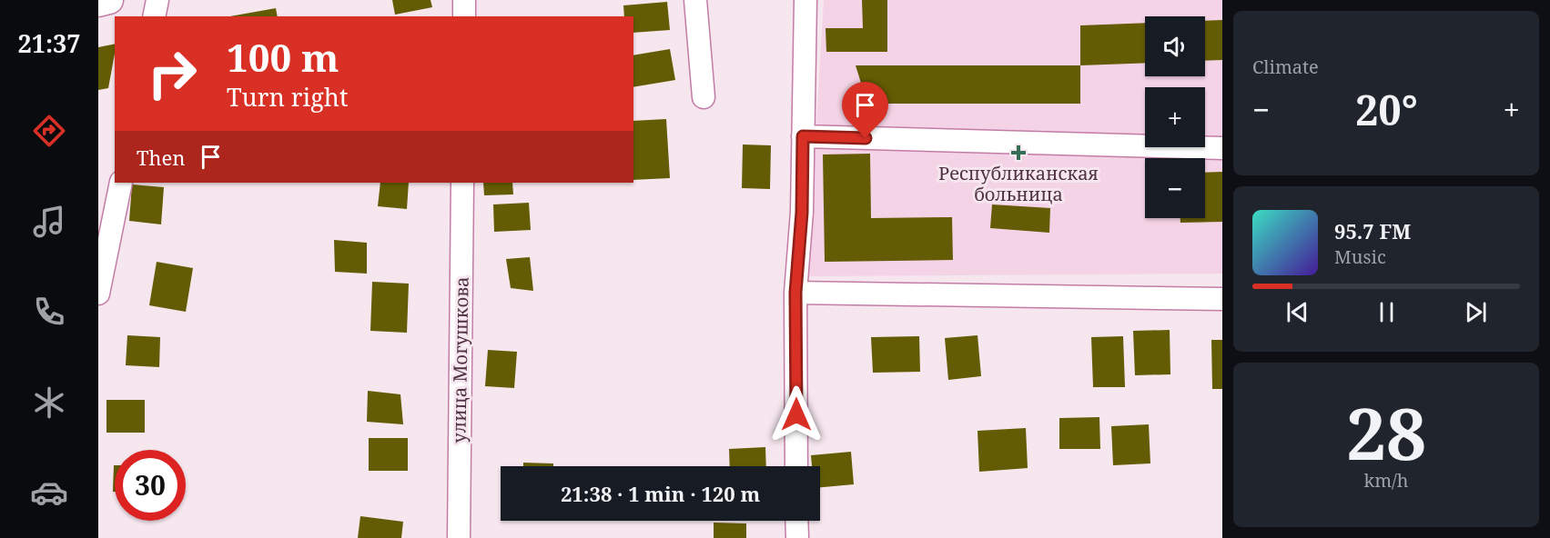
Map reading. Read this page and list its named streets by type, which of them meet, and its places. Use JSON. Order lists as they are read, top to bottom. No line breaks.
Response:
{"streets":{"street":["улица Могушкова"]},"places":{"health":["Республиканская больница"]},"page":{"tabs":"21:37","tile":["Climate",["28","km/h"]],"map_buttons":["+","−"],"turn":["100 m","Turn right"],"heat":["−","20°","+"],"then":"Then","song":["95.7 FM","Music"],"limit":"30","trip":"21:38 · 1 min · 120 m"}}
